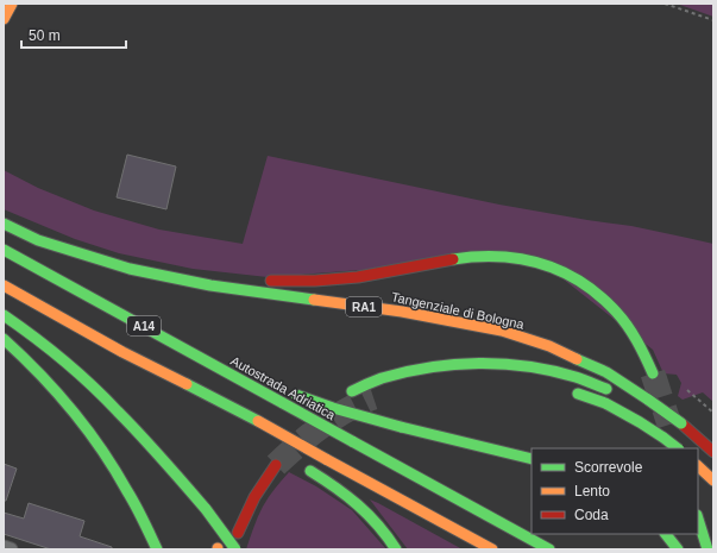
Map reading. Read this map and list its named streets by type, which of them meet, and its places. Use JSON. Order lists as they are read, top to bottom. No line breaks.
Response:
{"streets":{"main road":["RA1","Tangenziale di Bologna","A14","Autostrada Adriatica"]},"legend":["Scorrevole","Lento","Coda"],"scale_bar":"50 m"}
